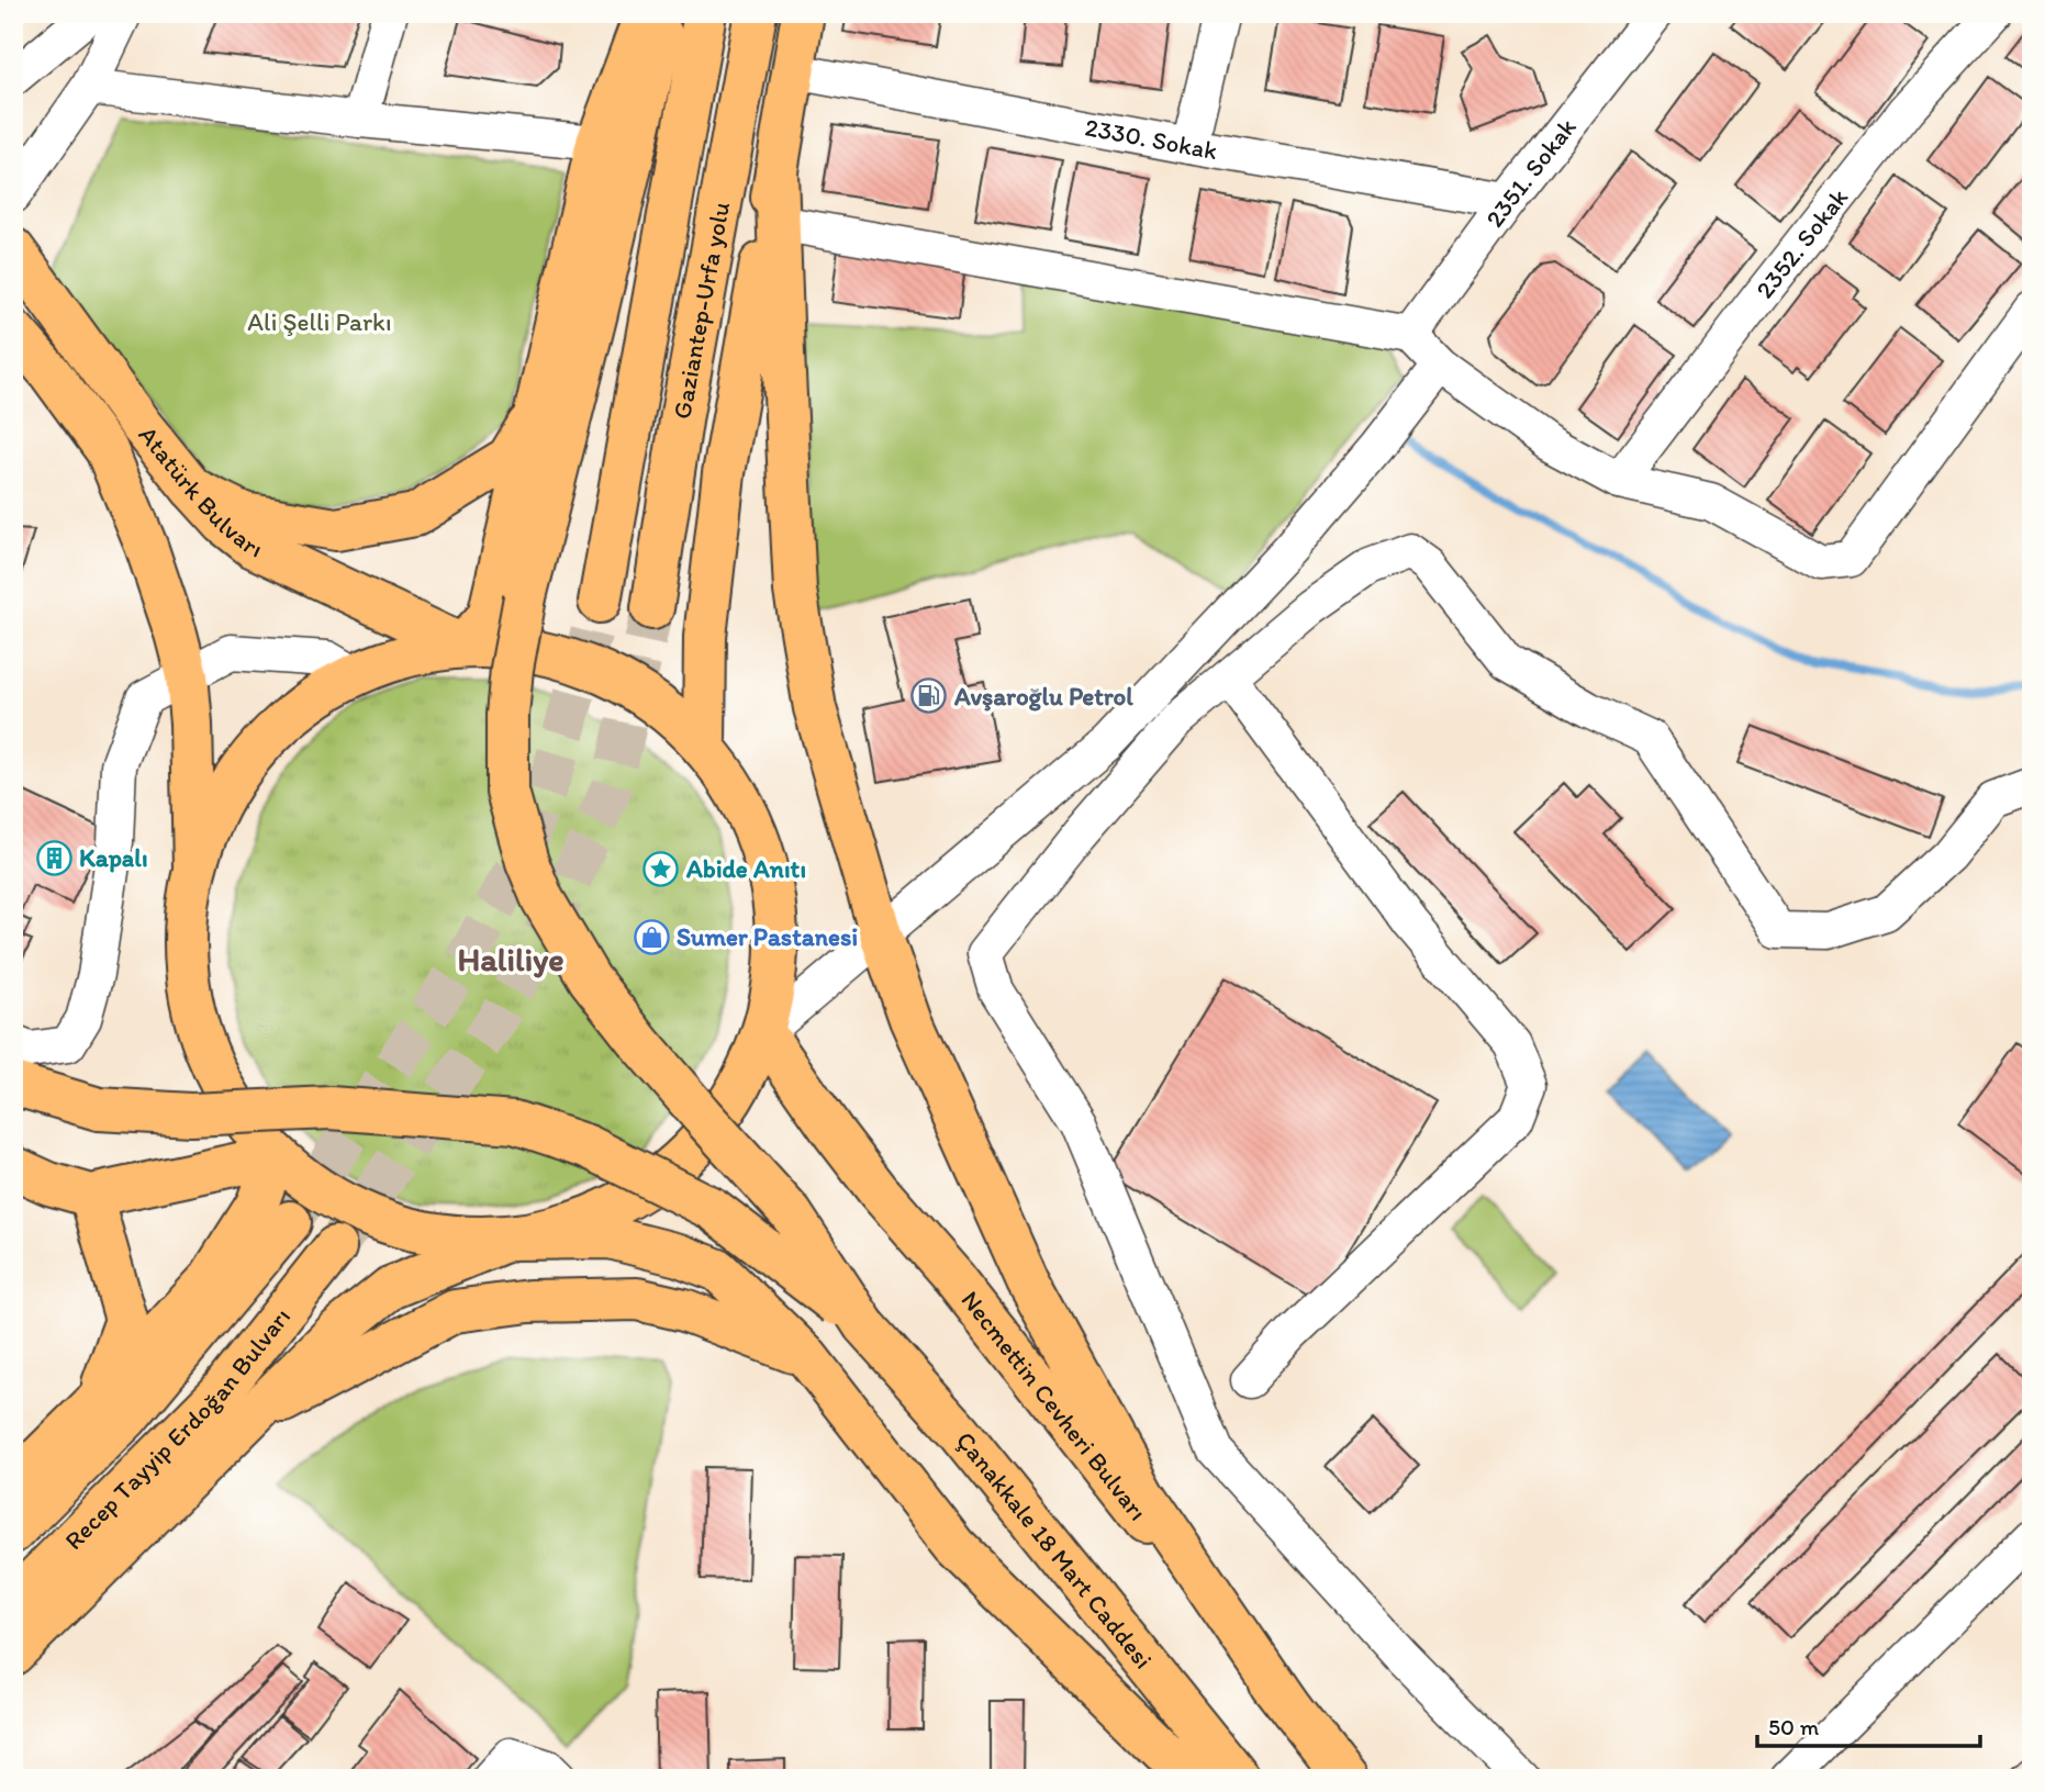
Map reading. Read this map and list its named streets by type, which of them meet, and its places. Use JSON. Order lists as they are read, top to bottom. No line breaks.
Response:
{"streets":{"main road":["Gaziantep-Urfa yolu","Atatürk Bulvarı","Necmettin Cevheri Bulvarı","Recep Tayyip Erdoğan Bulvarı","Çanakkale 18 Mart Caddesi"],"street":["2330. Sokak","2351. Sokak","2352. Sokak"]},"crossings":[["2330. Sokak","2351. Sokak"]],"districts":["Haliliye"],"parks":["Ali Şelli Parkı"],"places":{"fuel station":["Avşaroğlu Petrol"],"building":["Kapalı"],"place":["Abide Anıtı"],"shop":["Sumer Pastanesi"]},"scale_bar":"50 m"}
